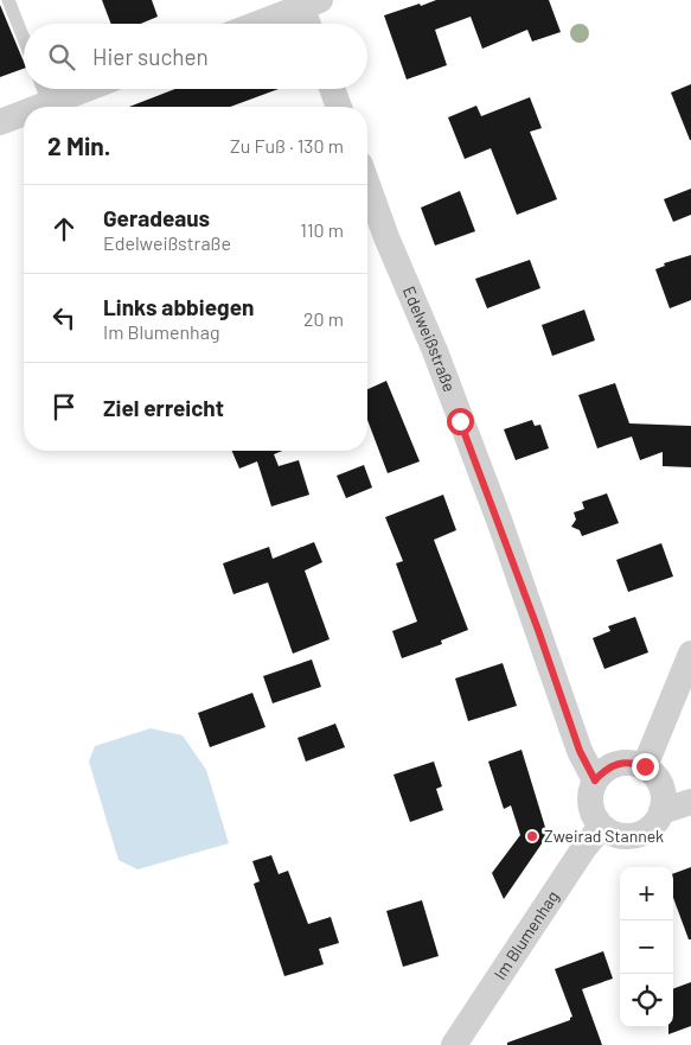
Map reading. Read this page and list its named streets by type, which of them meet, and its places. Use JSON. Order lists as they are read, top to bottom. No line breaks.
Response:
{"streets":{"street":["Edelweißstraße","Im Blumenhag"]},"crossings":[["Edelweißstraße","Im Blumenhag"]],"places":["Zweirad Stannek"],"page":{"search":"Hier suchen","heading":["2 Min.","Zu Fuß · 130 m"],"list":[["Geradeaus","Edelweißstraße","110 m"],["Links abbiegen","Im Blumenhag","20 m"],"Ziel erreicht"],"map_buttons":["+","−"]}}
